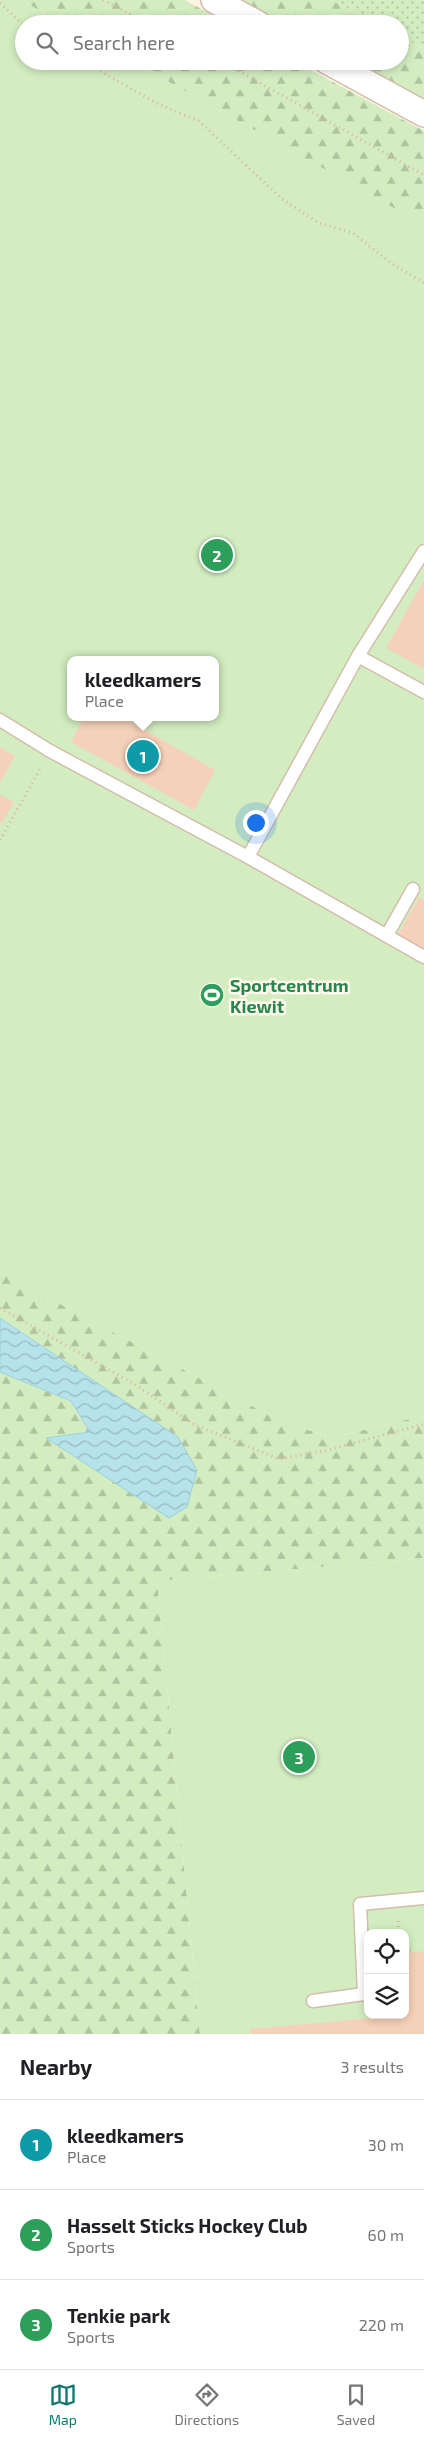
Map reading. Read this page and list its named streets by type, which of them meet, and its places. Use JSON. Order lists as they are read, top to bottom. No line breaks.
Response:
{"places":{"sports":["Sportcentrum Kiewit"]},"page":{"search":"Search here","pins":["2","1","3"],"popup":["kleedkamers","Place"],"heading":["Nearby","3 results"],"list":[{"mark":"1","name":"kleedkamers","note":"Place","value":"30 m"},{"mark":"2","name":"Hasselt Sticks Hockey Club","note":"Sports","value":"60 m"},{"mark":"3","name":"Tenkie park","note":"Sports","value":"220 m"}],"nav":["Map","Directions","Saved"]}}
